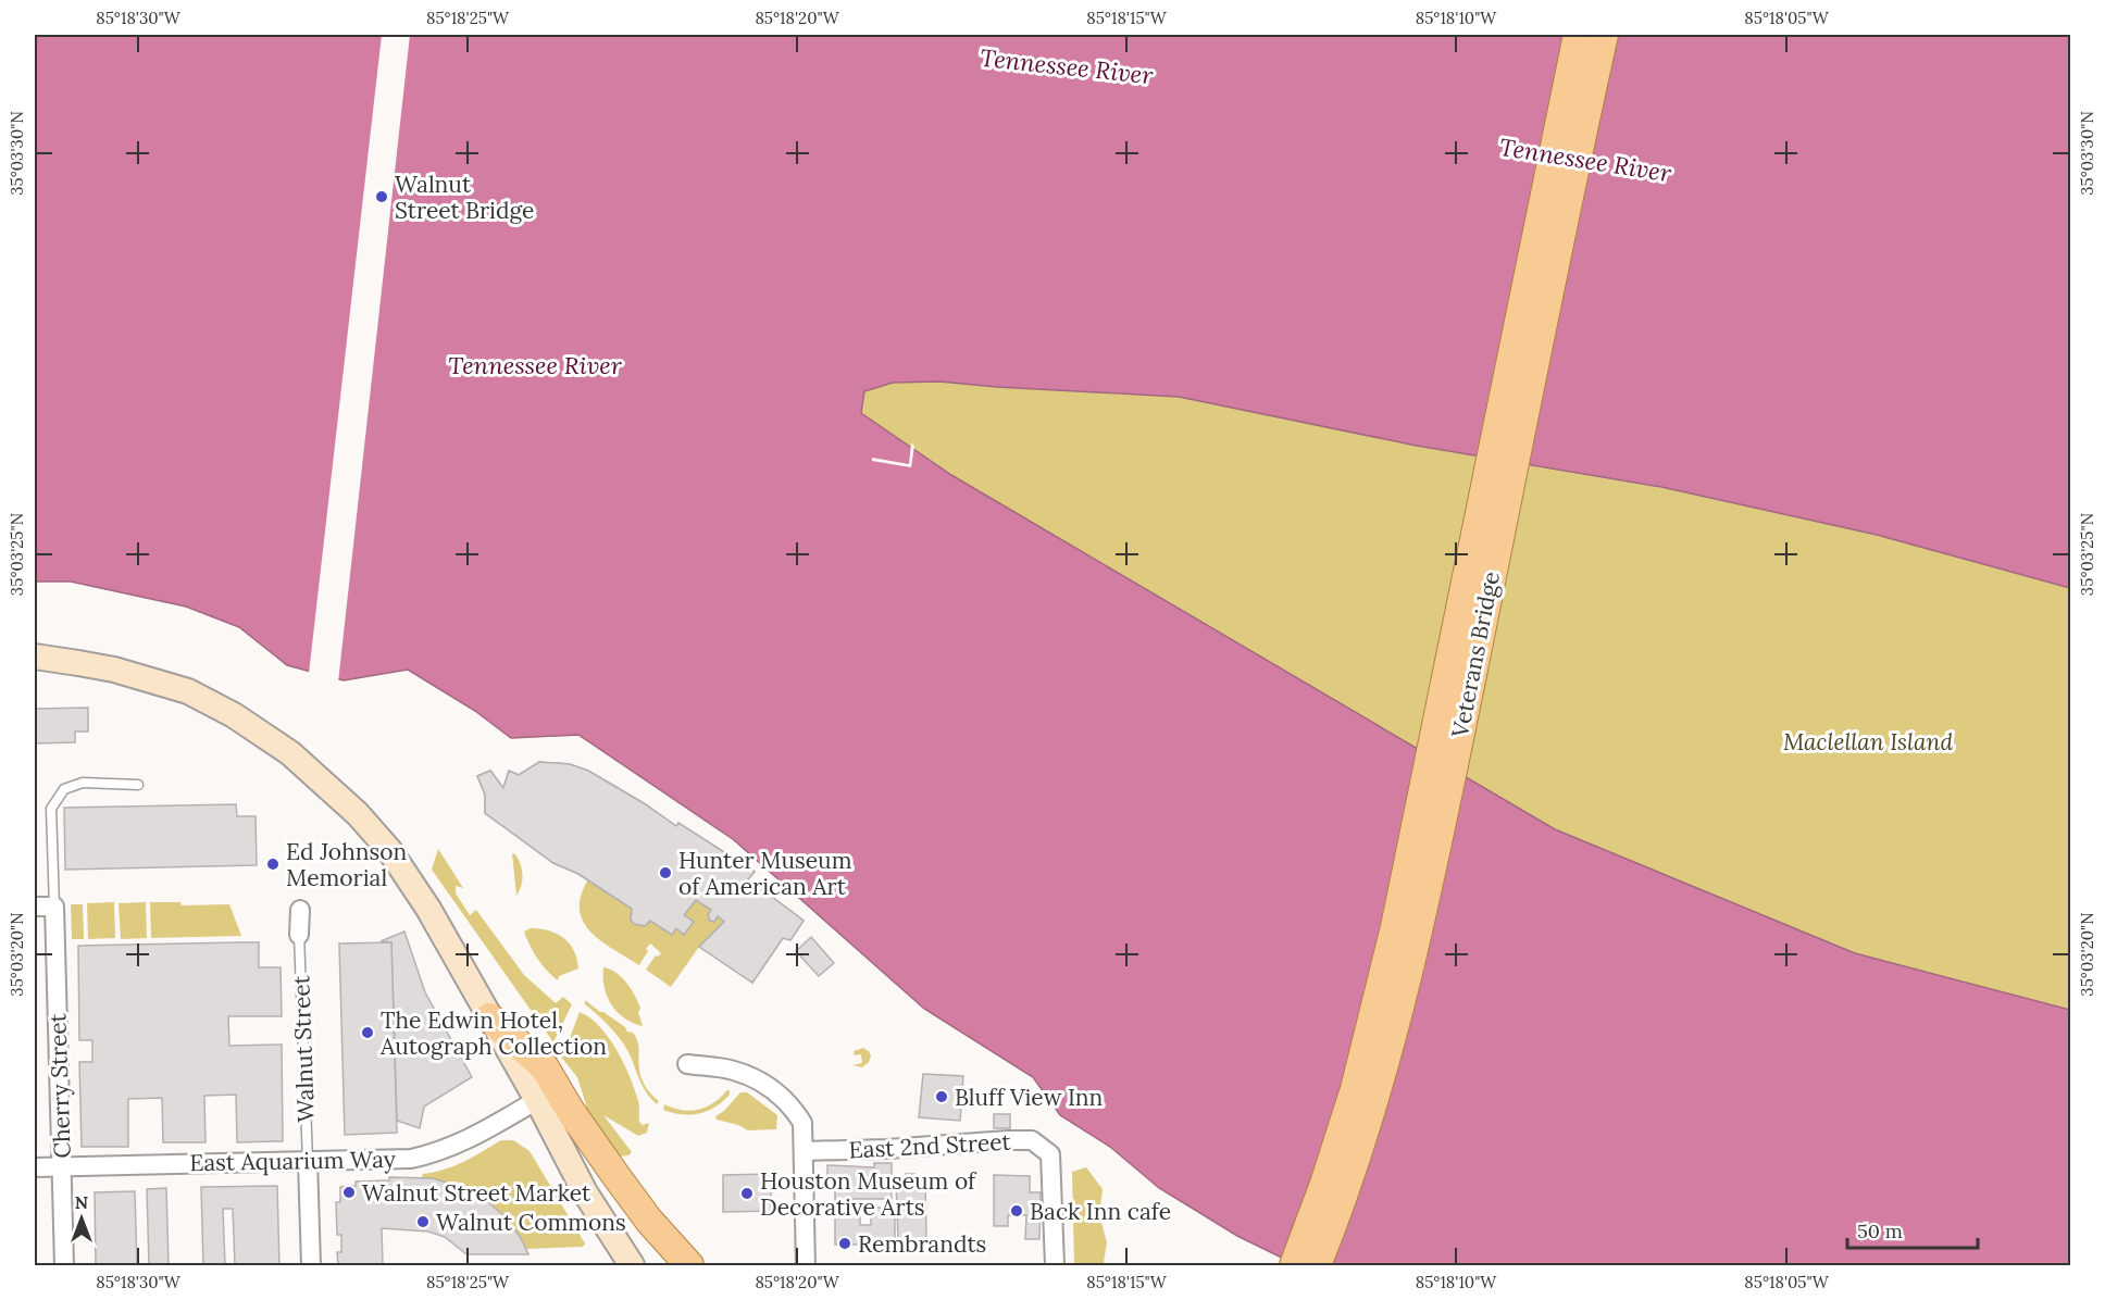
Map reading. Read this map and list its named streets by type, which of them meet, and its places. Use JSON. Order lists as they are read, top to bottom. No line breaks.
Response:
{"streets":{"main road":["Veterans Bridge"],"street":["Walnut Street","Cherry Street","East 2nd Street","East Aquarium Way"]},"crossings":[["Walnut Street","East Aquarium Way"],["Cherry Street","East Aquarium Way"]],"water":["Tennessee River"],"parks":["Maclellan Island"],"places":["Walnut Street Bridge","Ed Johnson Memorial","Hunter Museum of American Art","The Edwin Hotel, Autograph Collection","Bluff View Inn","Walnut Street Market","Houston Museum of Decorative Arts","Back Inn cafe","Walnut Commons","Rembrandts"],"scale_bar":"50 m","north":"top","coordinates":["85°18'30\"W","85°18'25\"W","85°18'20\"W","85°18'15\"W","85°18'10\"W","85°18'05\"W","35°03'30\"N","35°03'25\"N","35°03'20\"N"]}
